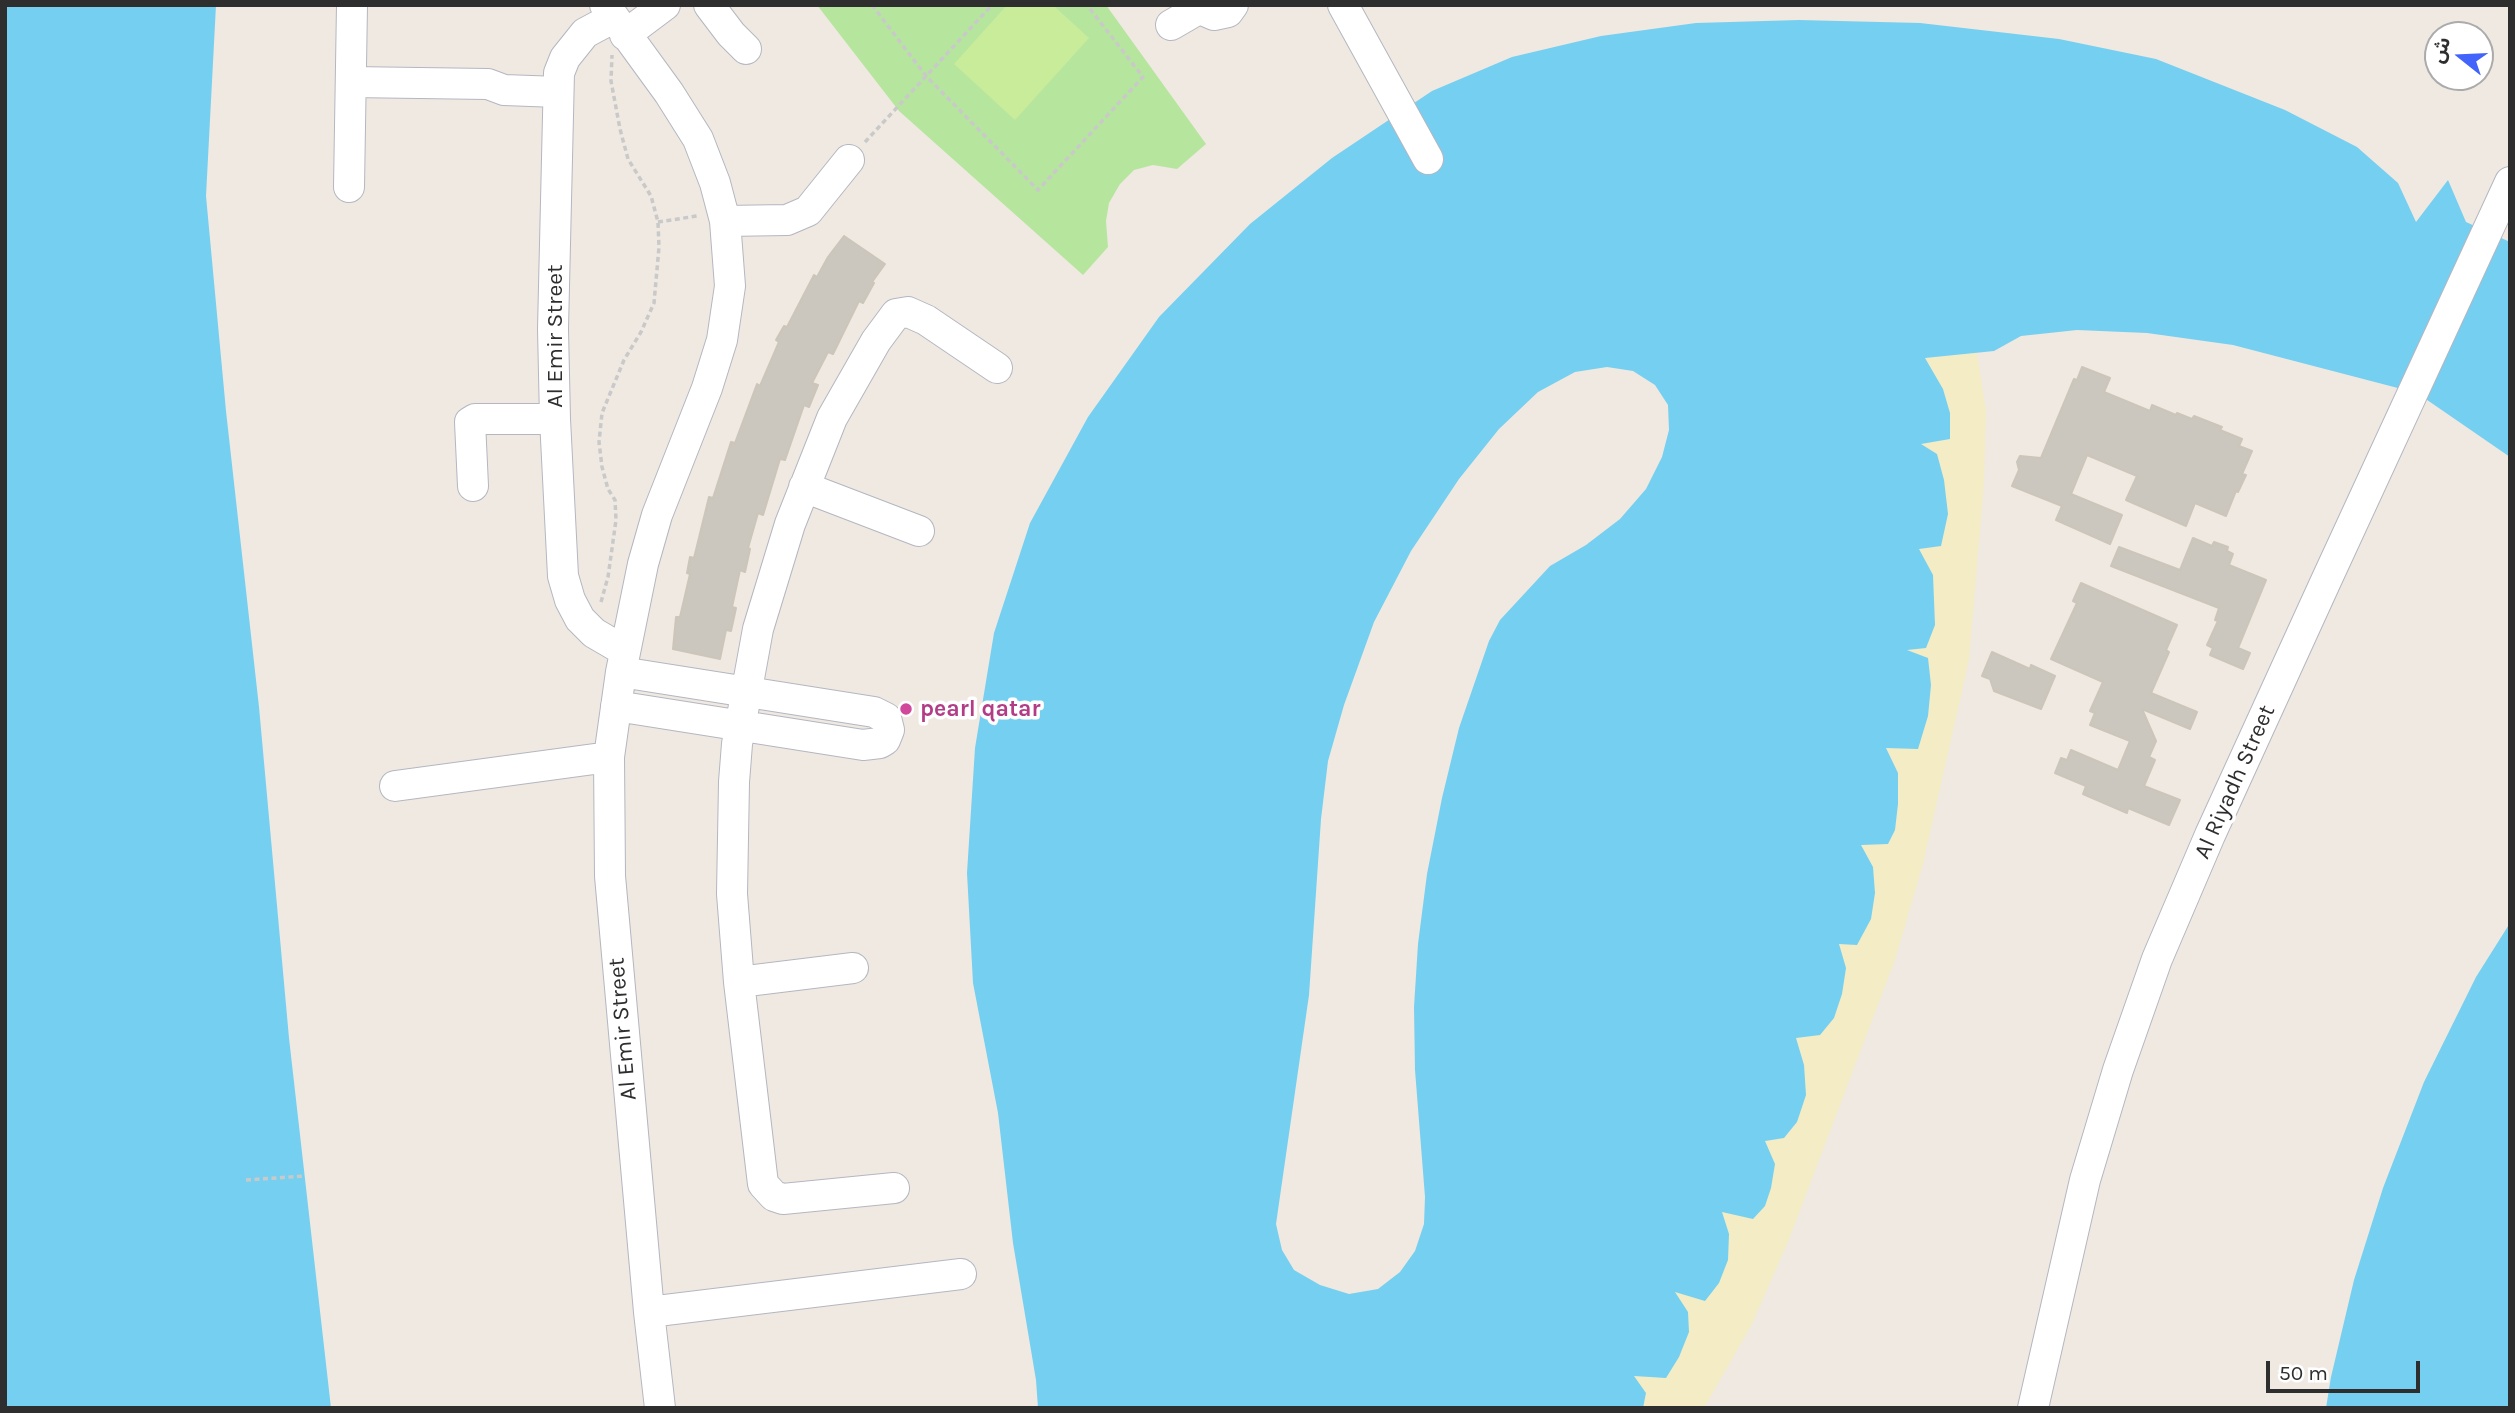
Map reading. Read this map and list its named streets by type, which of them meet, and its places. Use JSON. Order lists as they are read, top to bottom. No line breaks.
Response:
{"streets":{"street":["Al Emir Street","Al Riyadh Street"]},"places":["pearl qatar"],"scale_bar":"50 m","north":"left"}
